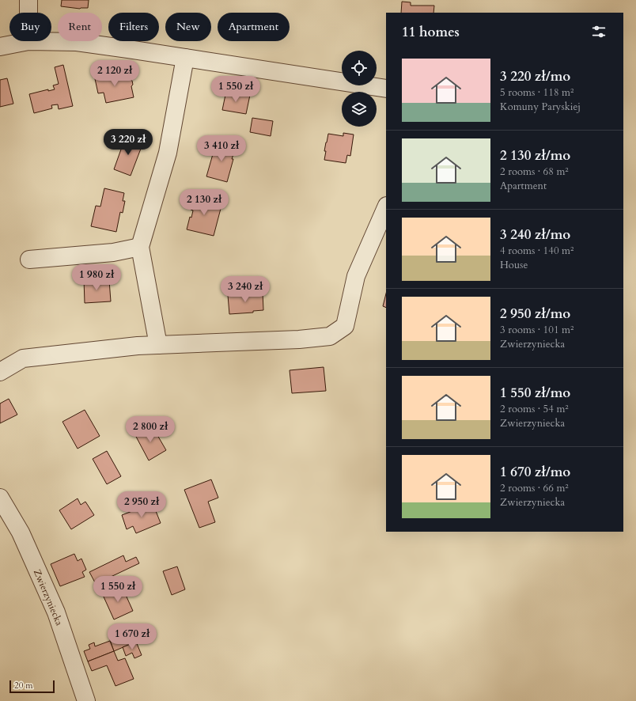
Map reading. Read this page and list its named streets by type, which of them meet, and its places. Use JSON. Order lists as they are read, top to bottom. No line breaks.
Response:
{"streets":{"street":["Zwierzyniecka"]},"scale_bar":"20 m","page":{"chip":["Buy","Rent","Filters","New","Apartment"],"heading":"11 homes","list":[{"name":"3 220 zł/mo","note":"5 rooms · 118 m² · Komuny Paryskiej"},{"name":"2 130 zł/mo","note":"2 rooms · 68 m² · Apartment"},{"name":"3 240 zł/mo","note":"4 rooms · 140 m² · House"},{"name":"2 950 zł/mo","note":"3 rooms · 101 m² · Zwierzyniecka"},{"name":"1 550 zł/mo","note":"2 rooms · 54 m² · Zwierzyniecka"},{"name":"1 670 zł/mo","note":"2 rooms · 66 m² · Zwierzyniecka"}],"price":["2 120 zł","1 550 zł","3 220 zł","3 410 zł","2 130 zł","1 980 zł","3 240 zł","2 800 zł","2 950 zł","1 550 zł","1 670 zł"],"scale":"20 m"}}
